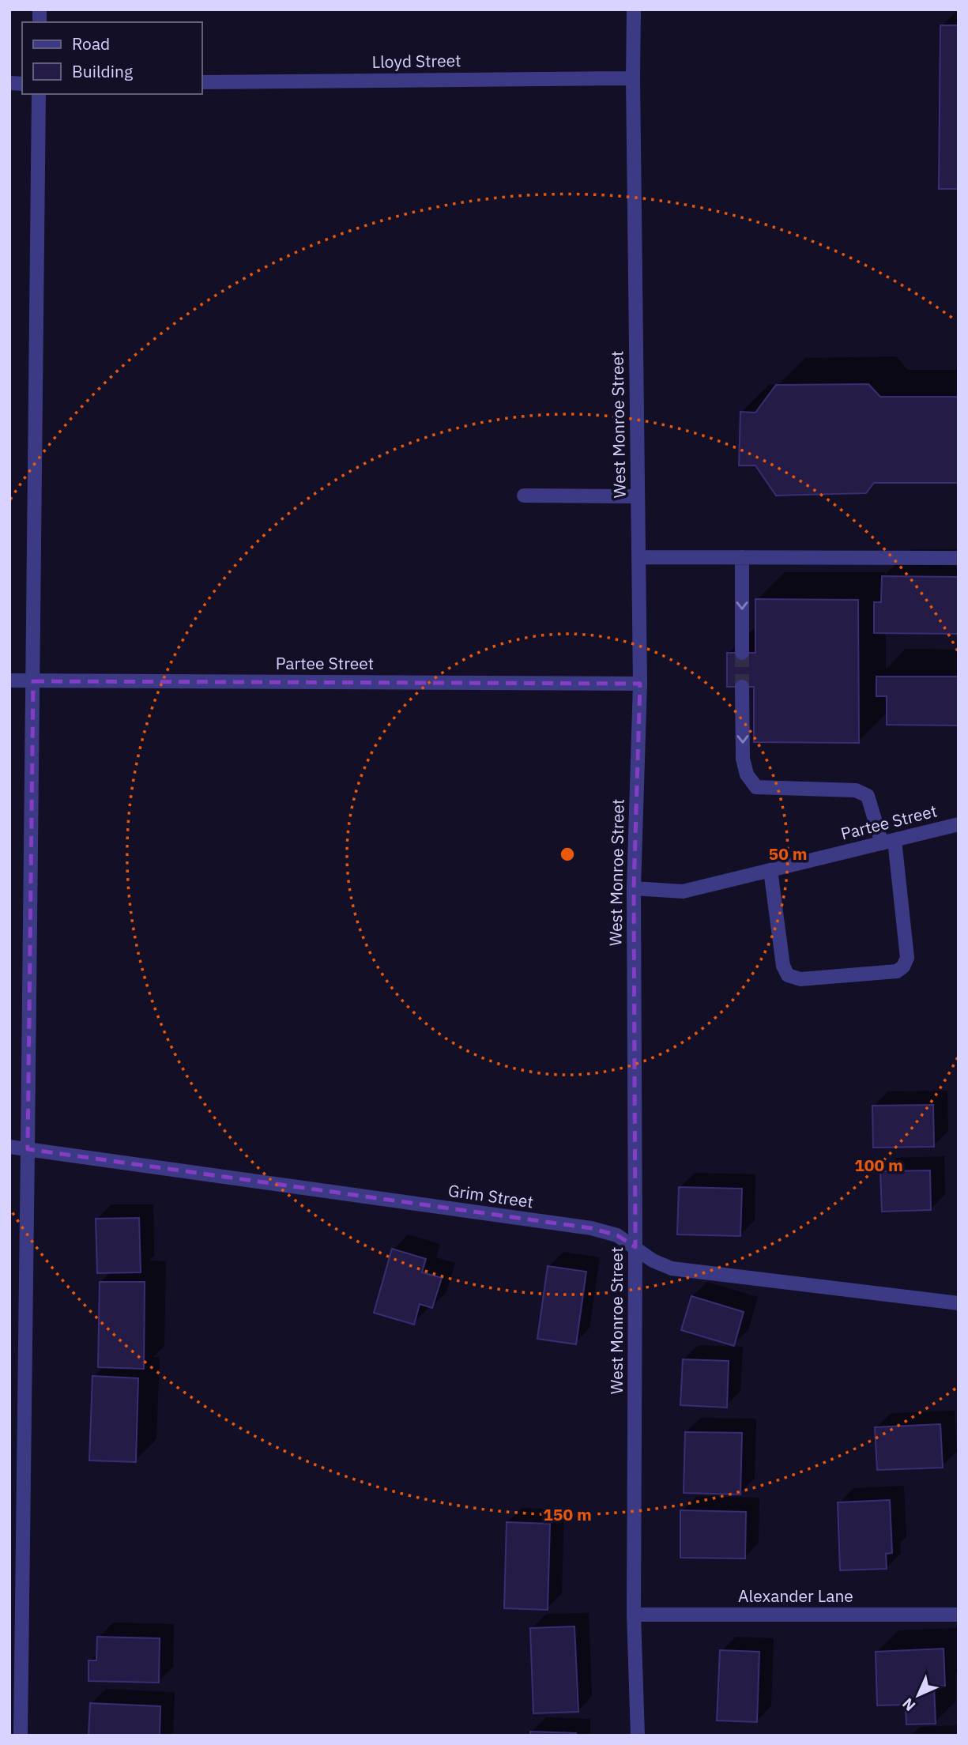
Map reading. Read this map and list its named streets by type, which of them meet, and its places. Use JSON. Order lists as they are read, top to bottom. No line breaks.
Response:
{"streets":{"street":["Lloyd Street","West Monroe Street","Partee Street","Grim Street","Alexander Lane"]},"crossings":[["Lloyd Street","West Monroe Street"],["West Monroe Street","Partee Street"],["West Monroe Street","Grim Street"],["West Monroe Street","Alexander Lane"]],"legend":["Road","Building"],"north":"bottom left","rings":["50 m","100 m","150 m"]}
